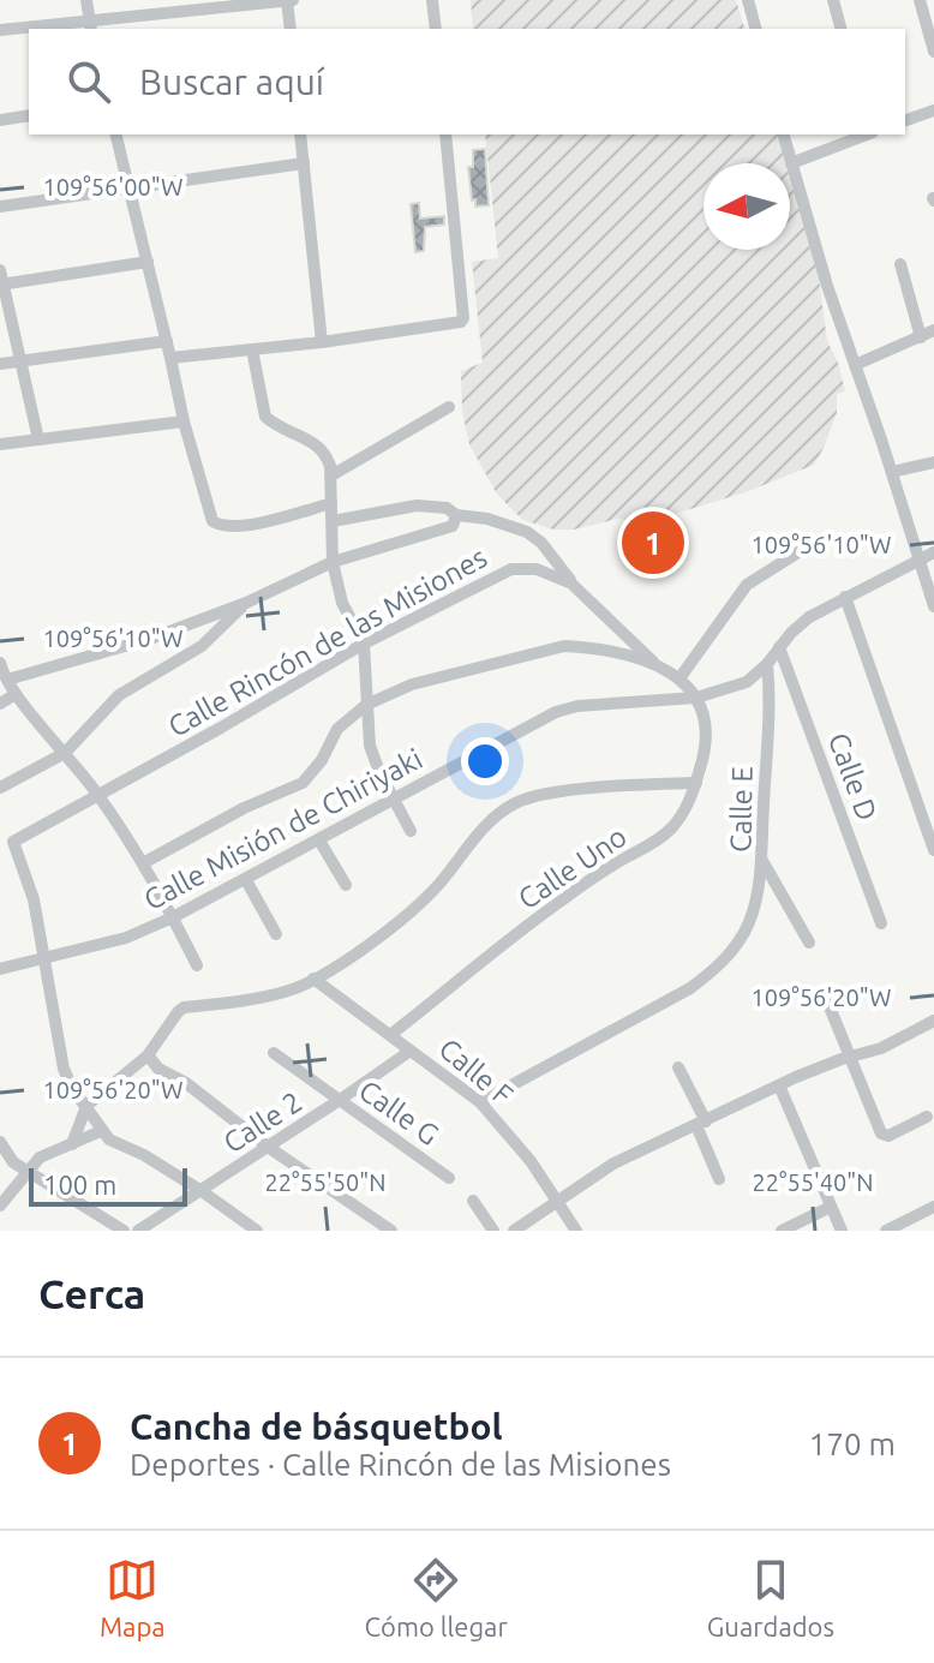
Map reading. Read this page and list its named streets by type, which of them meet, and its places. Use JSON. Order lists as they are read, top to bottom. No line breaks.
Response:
{"streets":{"street":["Calle Rincón de las Misiones","Calle D","Calle E","Calle Misión de Chiriyaki","Calle Uno","Calle F","Calle G","Calle 2"]},"crossings":[["Calle Rincón de las Misiones","Calle Misión de Chiriyaki"],["Calle D","Calle Misión de Chiriyaki"],["Calle E","Calle Misión de Chiriyaki"],["Calle Misión de Chiriyaki","Calle Uno"],["Calle Uno","Calle F"],["Calle F","Calle 2"],["Calle G","Calle 2"]],"scale_bar":"100 m","north":"left","page":{"search":"Buscar aquí","pins":"1","scale":"100 m","heading":"Cerca","list":[{"mark":"1","name":"Cancha de básquetbol","note":"Deportes · Calle Rincón de las Misiones","value":"170 m"}],"nav":["Mapa","Cómo llegar","Guardados"]},"coordinates":["109°56'00\"W","109°56'10\"W","109°56'20\"W","22°55'50\"N","22°55'40\"N"]}
